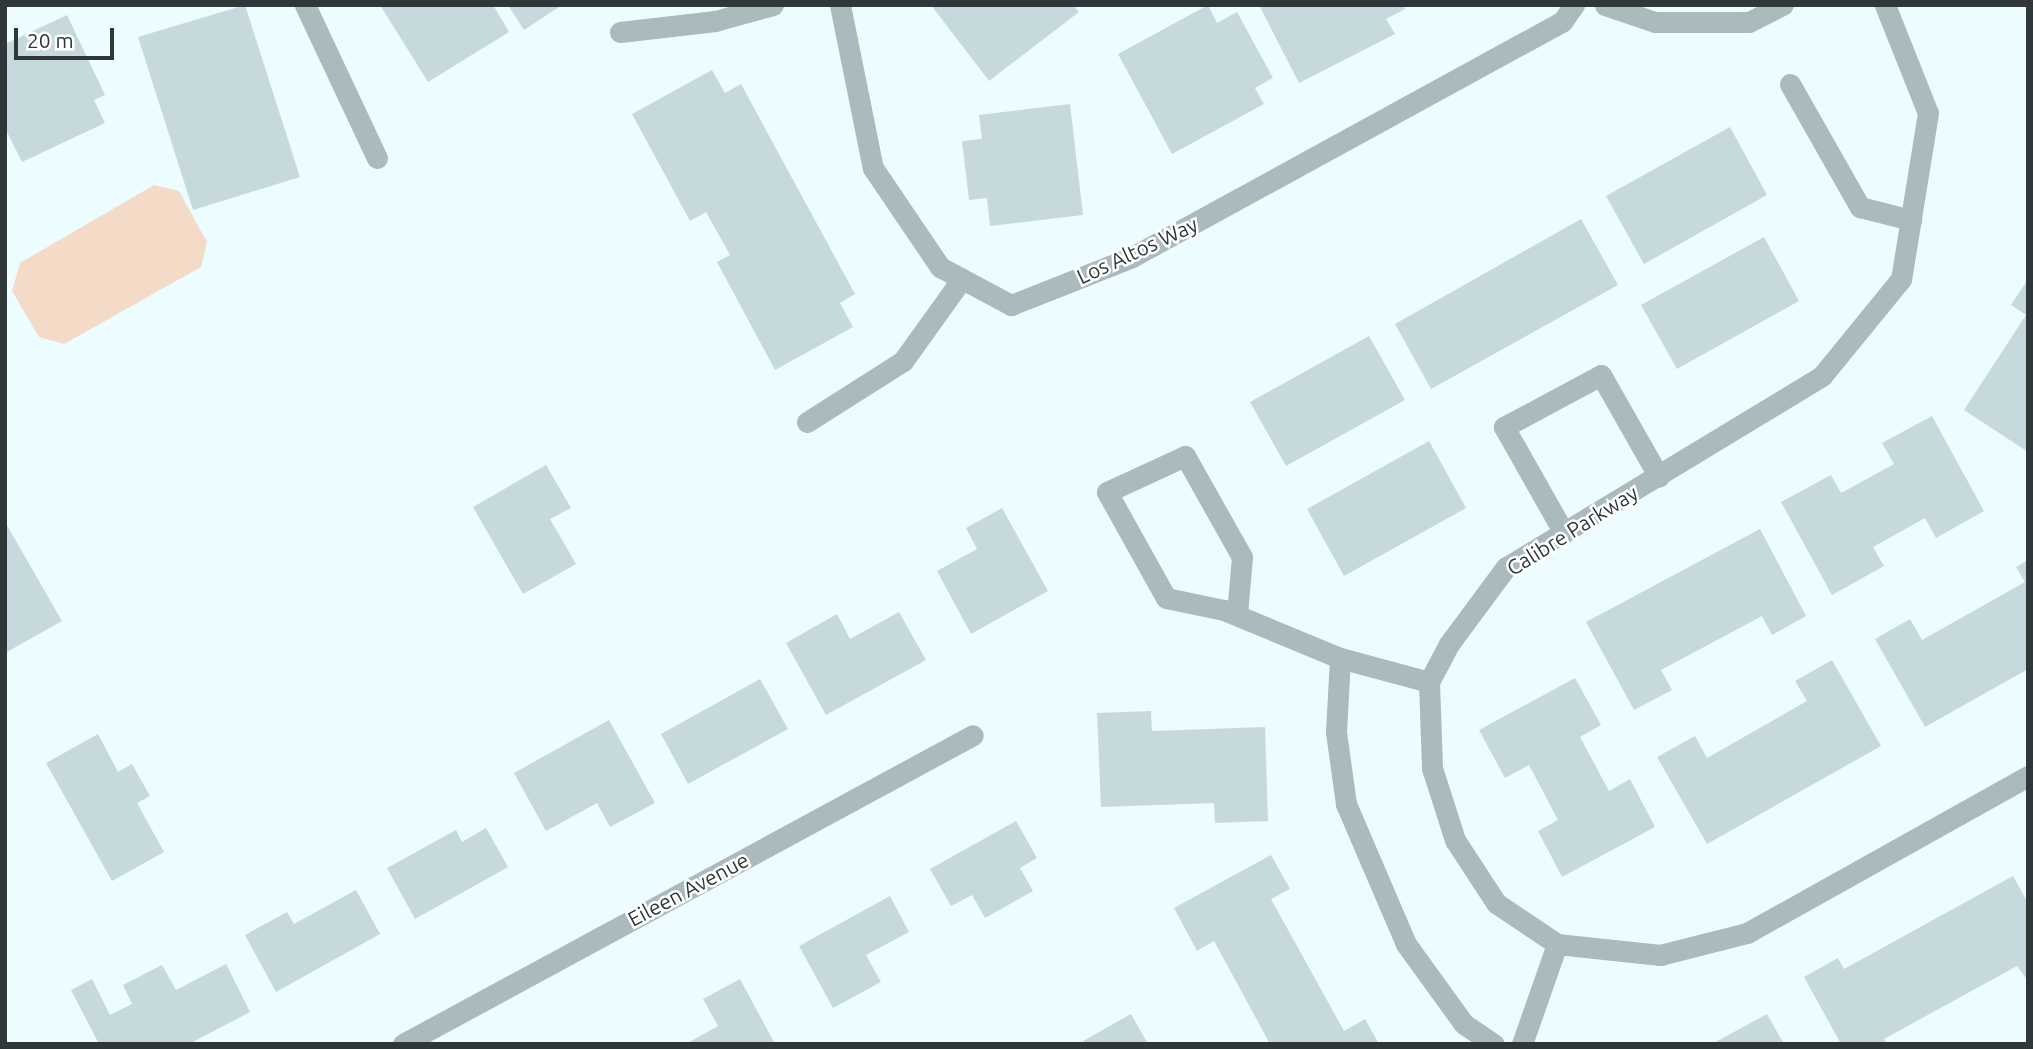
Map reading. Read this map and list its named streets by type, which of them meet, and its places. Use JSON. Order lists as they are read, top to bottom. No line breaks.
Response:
{"streets":{"street":["Los Altos Way","Calibre Parkway","Eileen Avenue"]},"scale_bar":"20 m"}
